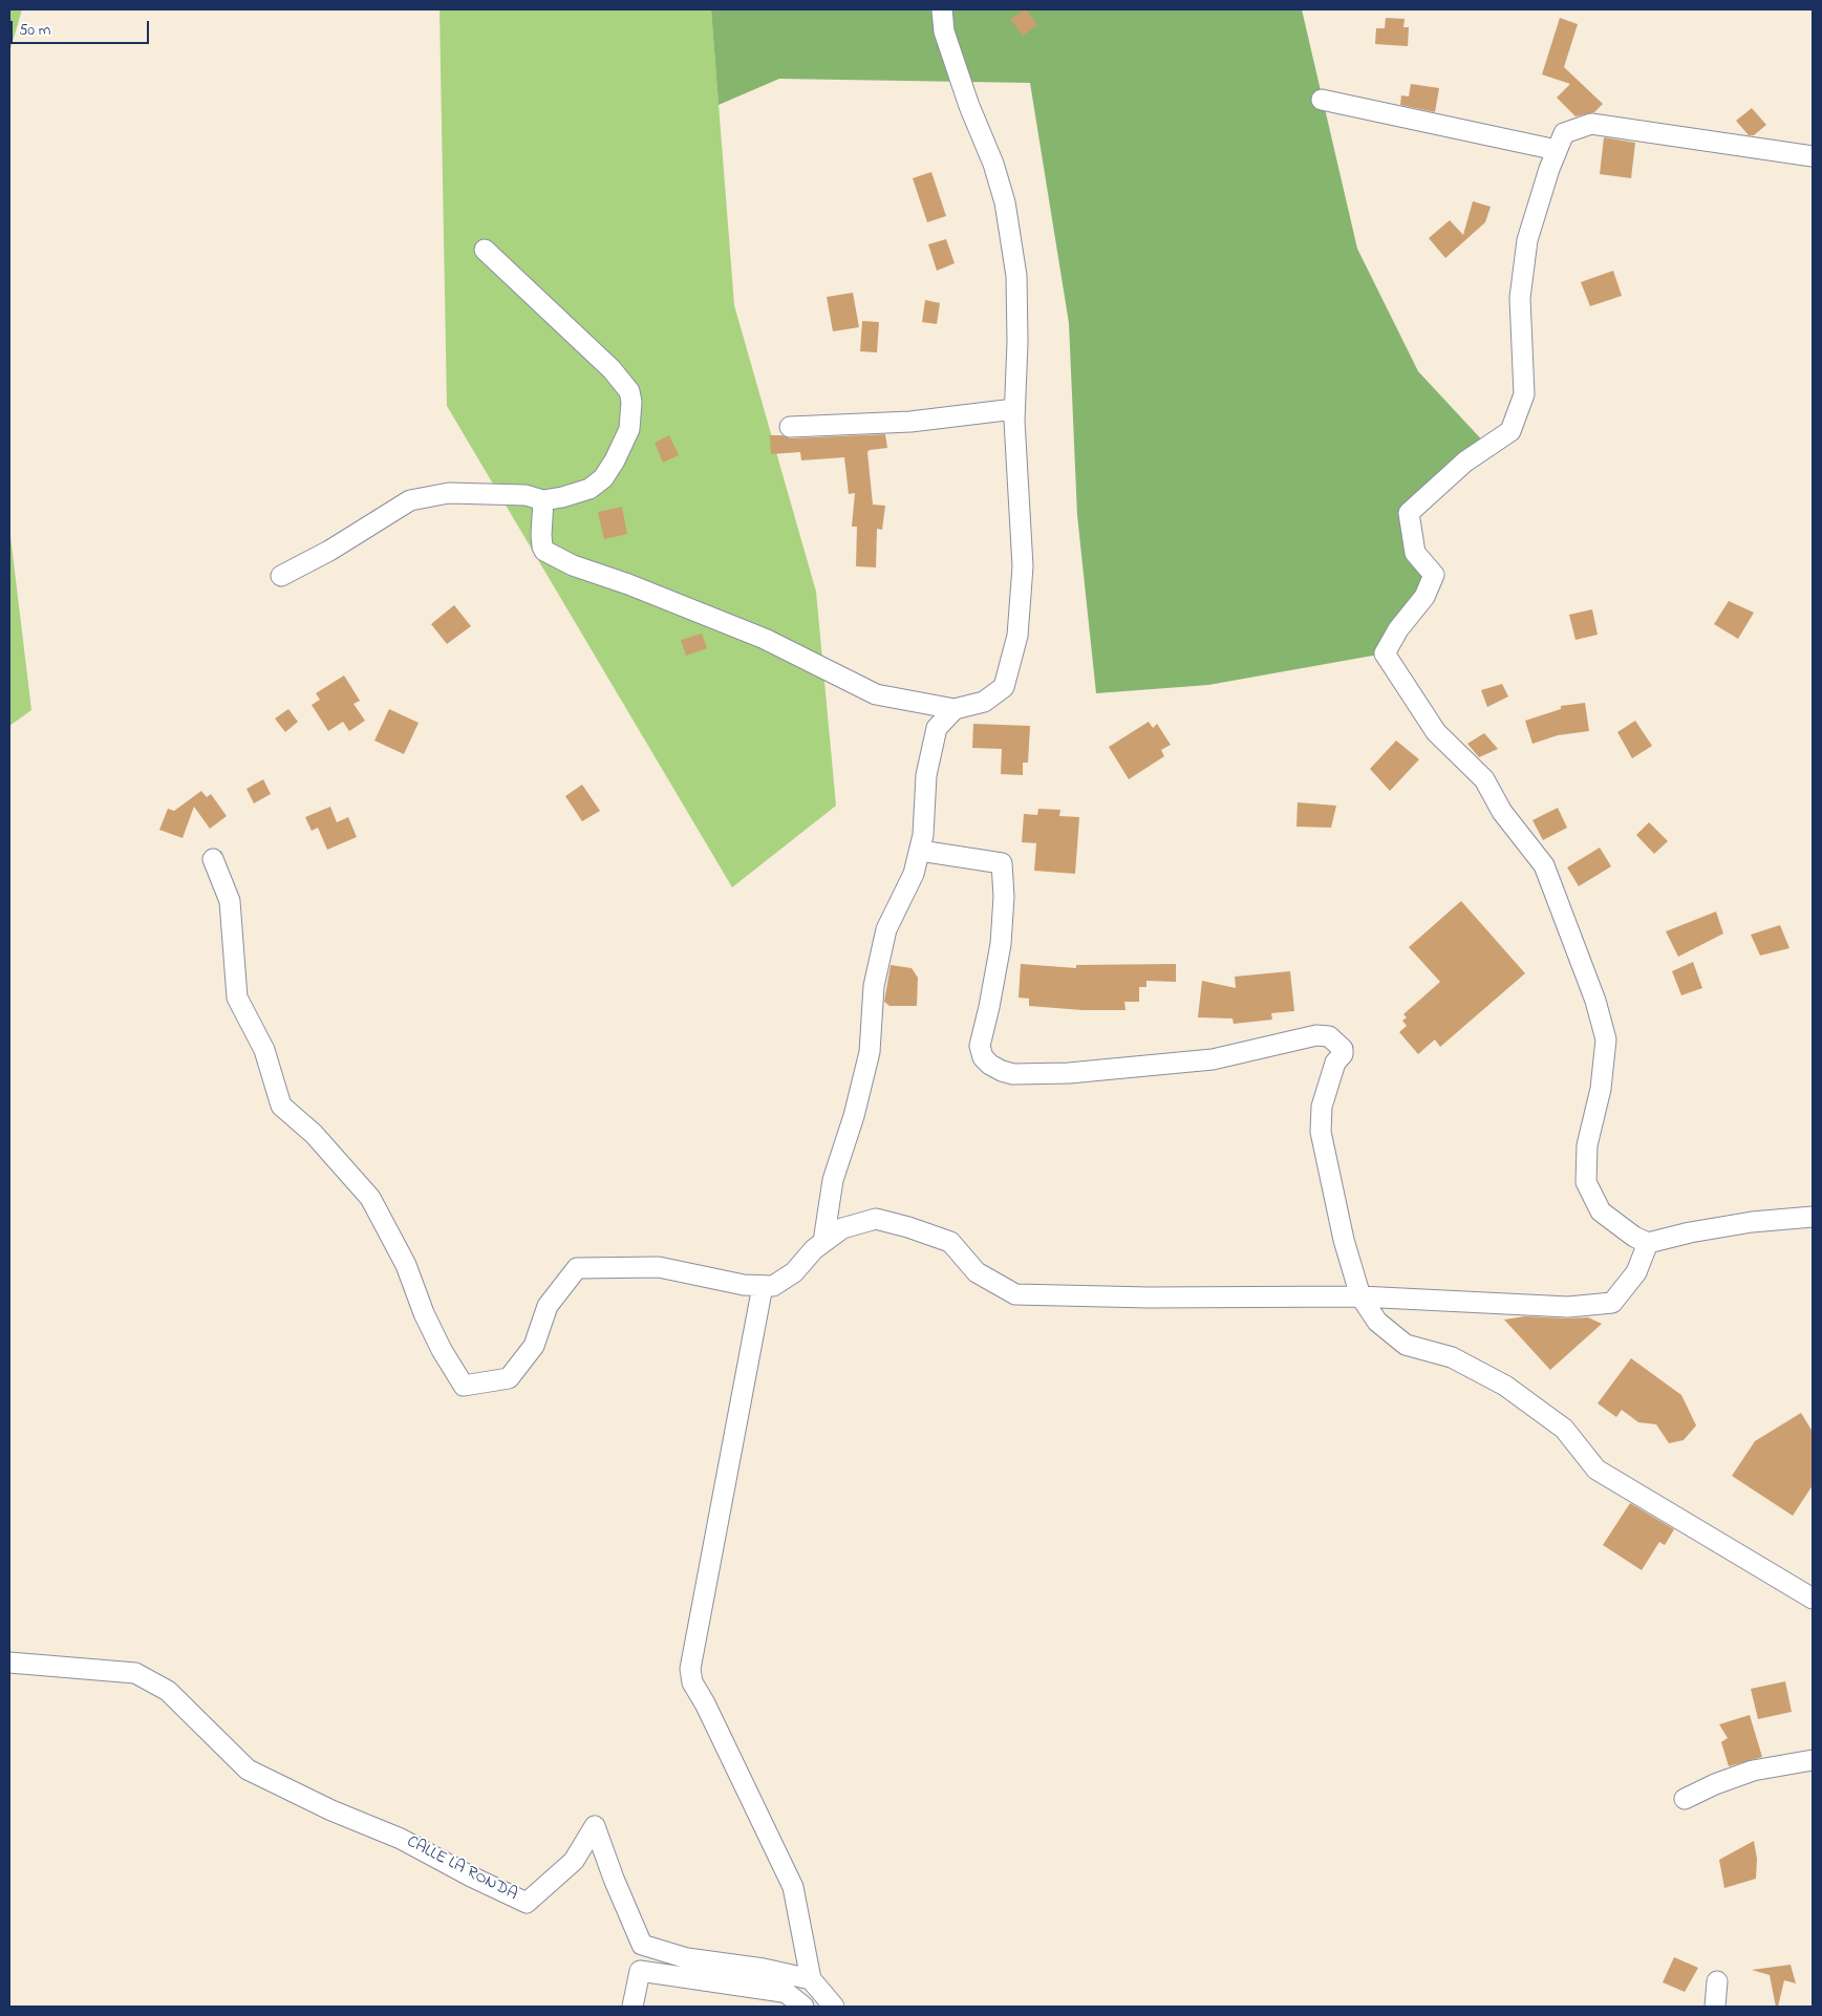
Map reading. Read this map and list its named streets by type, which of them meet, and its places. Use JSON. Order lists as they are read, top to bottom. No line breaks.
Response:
{"streets":{"street":["CALLE LA RONDA"]},"scale_bar":"50 m"}
